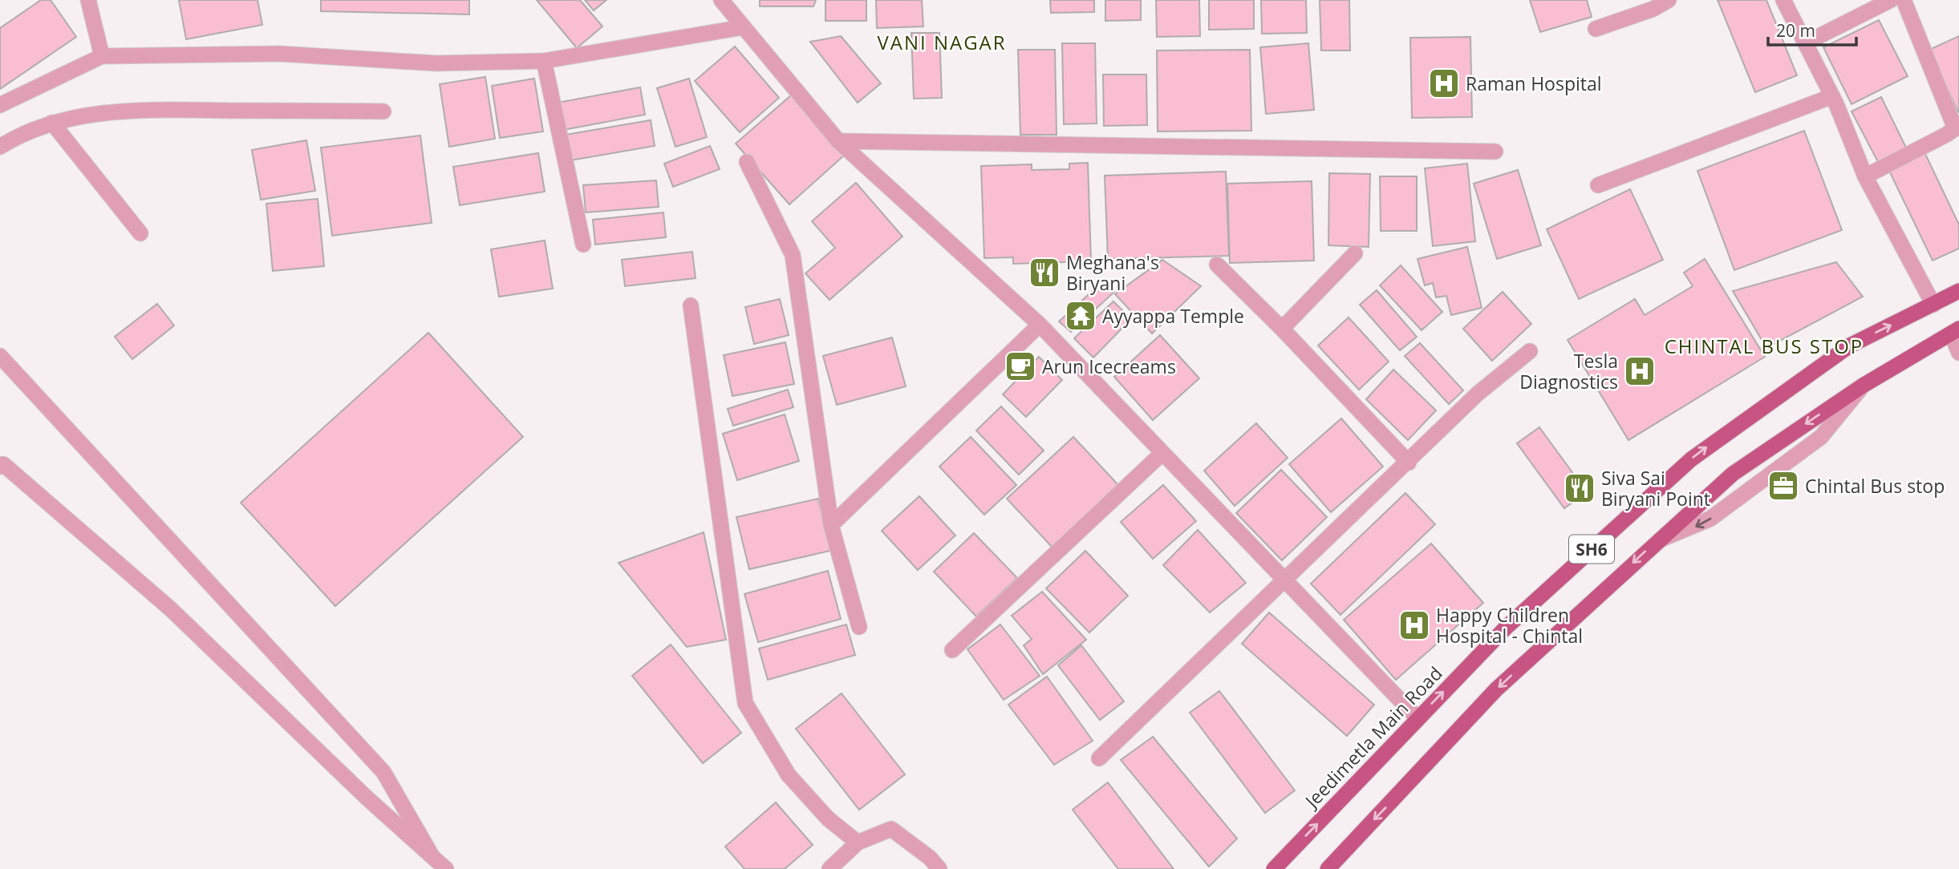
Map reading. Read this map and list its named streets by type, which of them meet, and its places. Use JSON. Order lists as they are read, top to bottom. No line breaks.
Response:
{"streets":{"main road":["SH6","Jeedimetla Main Road"]},"districts":["VANI NAGAR","CHINTAL BUS STOP"],"places":{"hospital":["Raman Hospital","Tesla Diagnostics","Happy Children Hospital - Chintal"],"restaurant":["Meghana's Biryani","Siva Sai Biryani Point"],"temple":["Ayyappa Temple"],"cafe":["Arun Icecreams"],"office":["Chintal Bus stop"]},"scale_bar":"20 m"}
